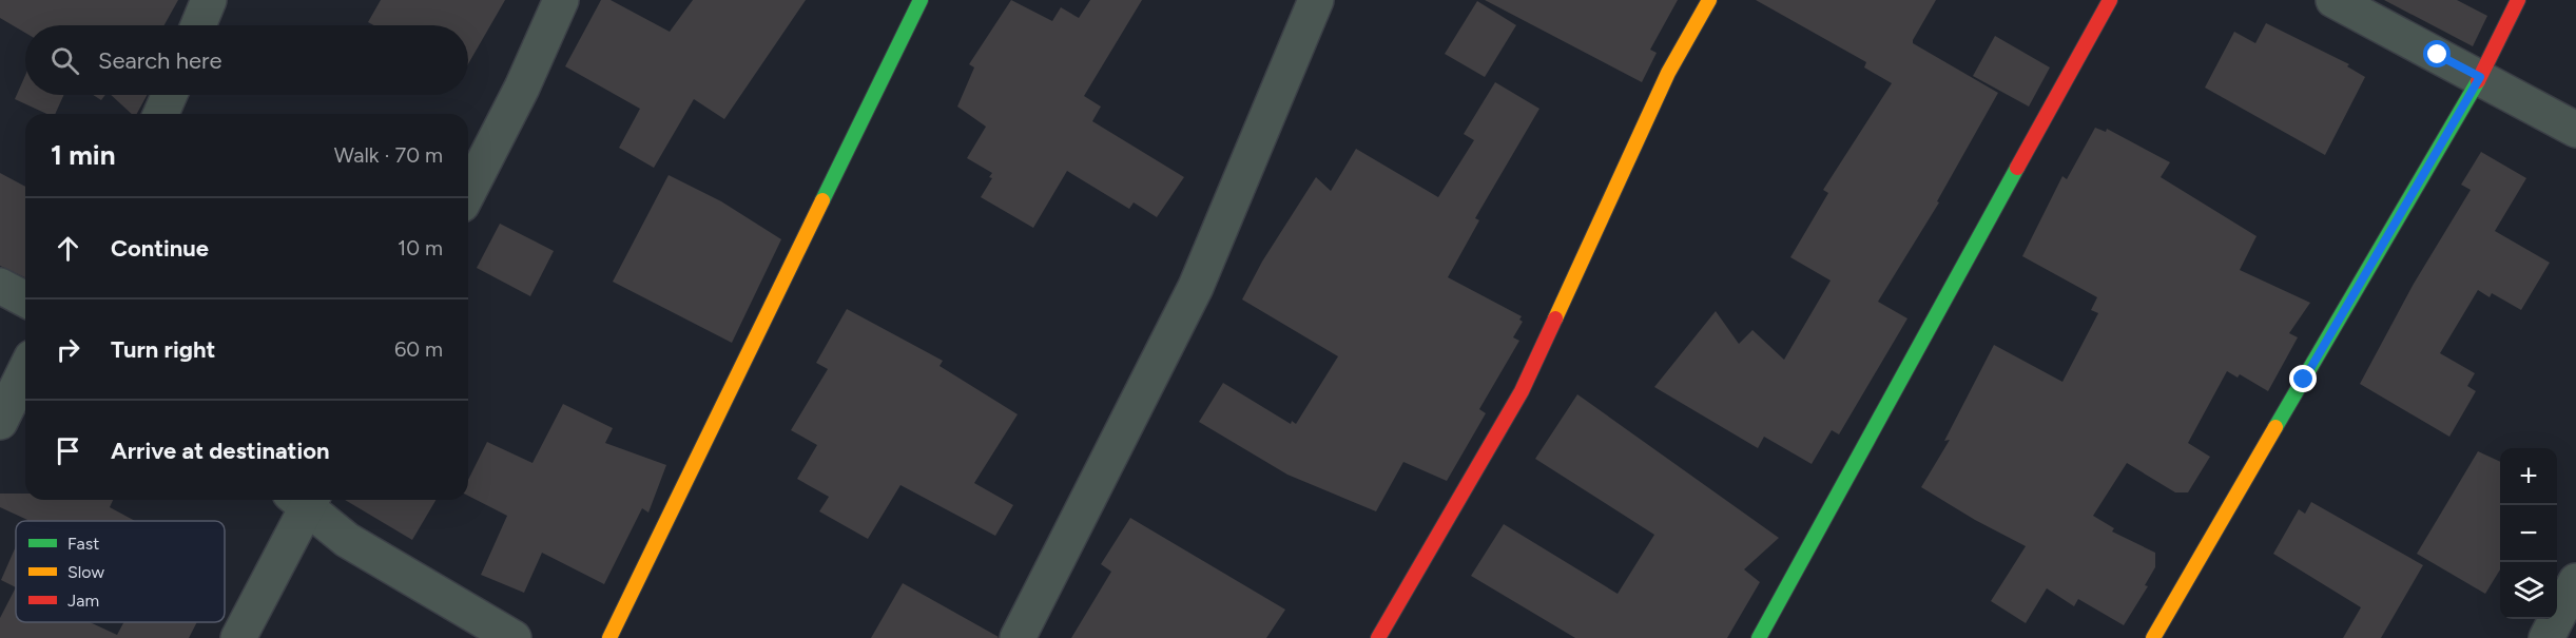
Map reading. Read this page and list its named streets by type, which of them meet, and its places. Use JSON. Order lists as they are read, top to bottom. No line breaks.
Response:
{"legend":["Fast","Slow","Jam"],"page":{"search":"Search here","heading":["1 min","Walk · 70 m"],"list":[["Continue","10 m"],["Turn right","60 m"],"Arrive at destination"],"map_buttons":["+","−"]}}
